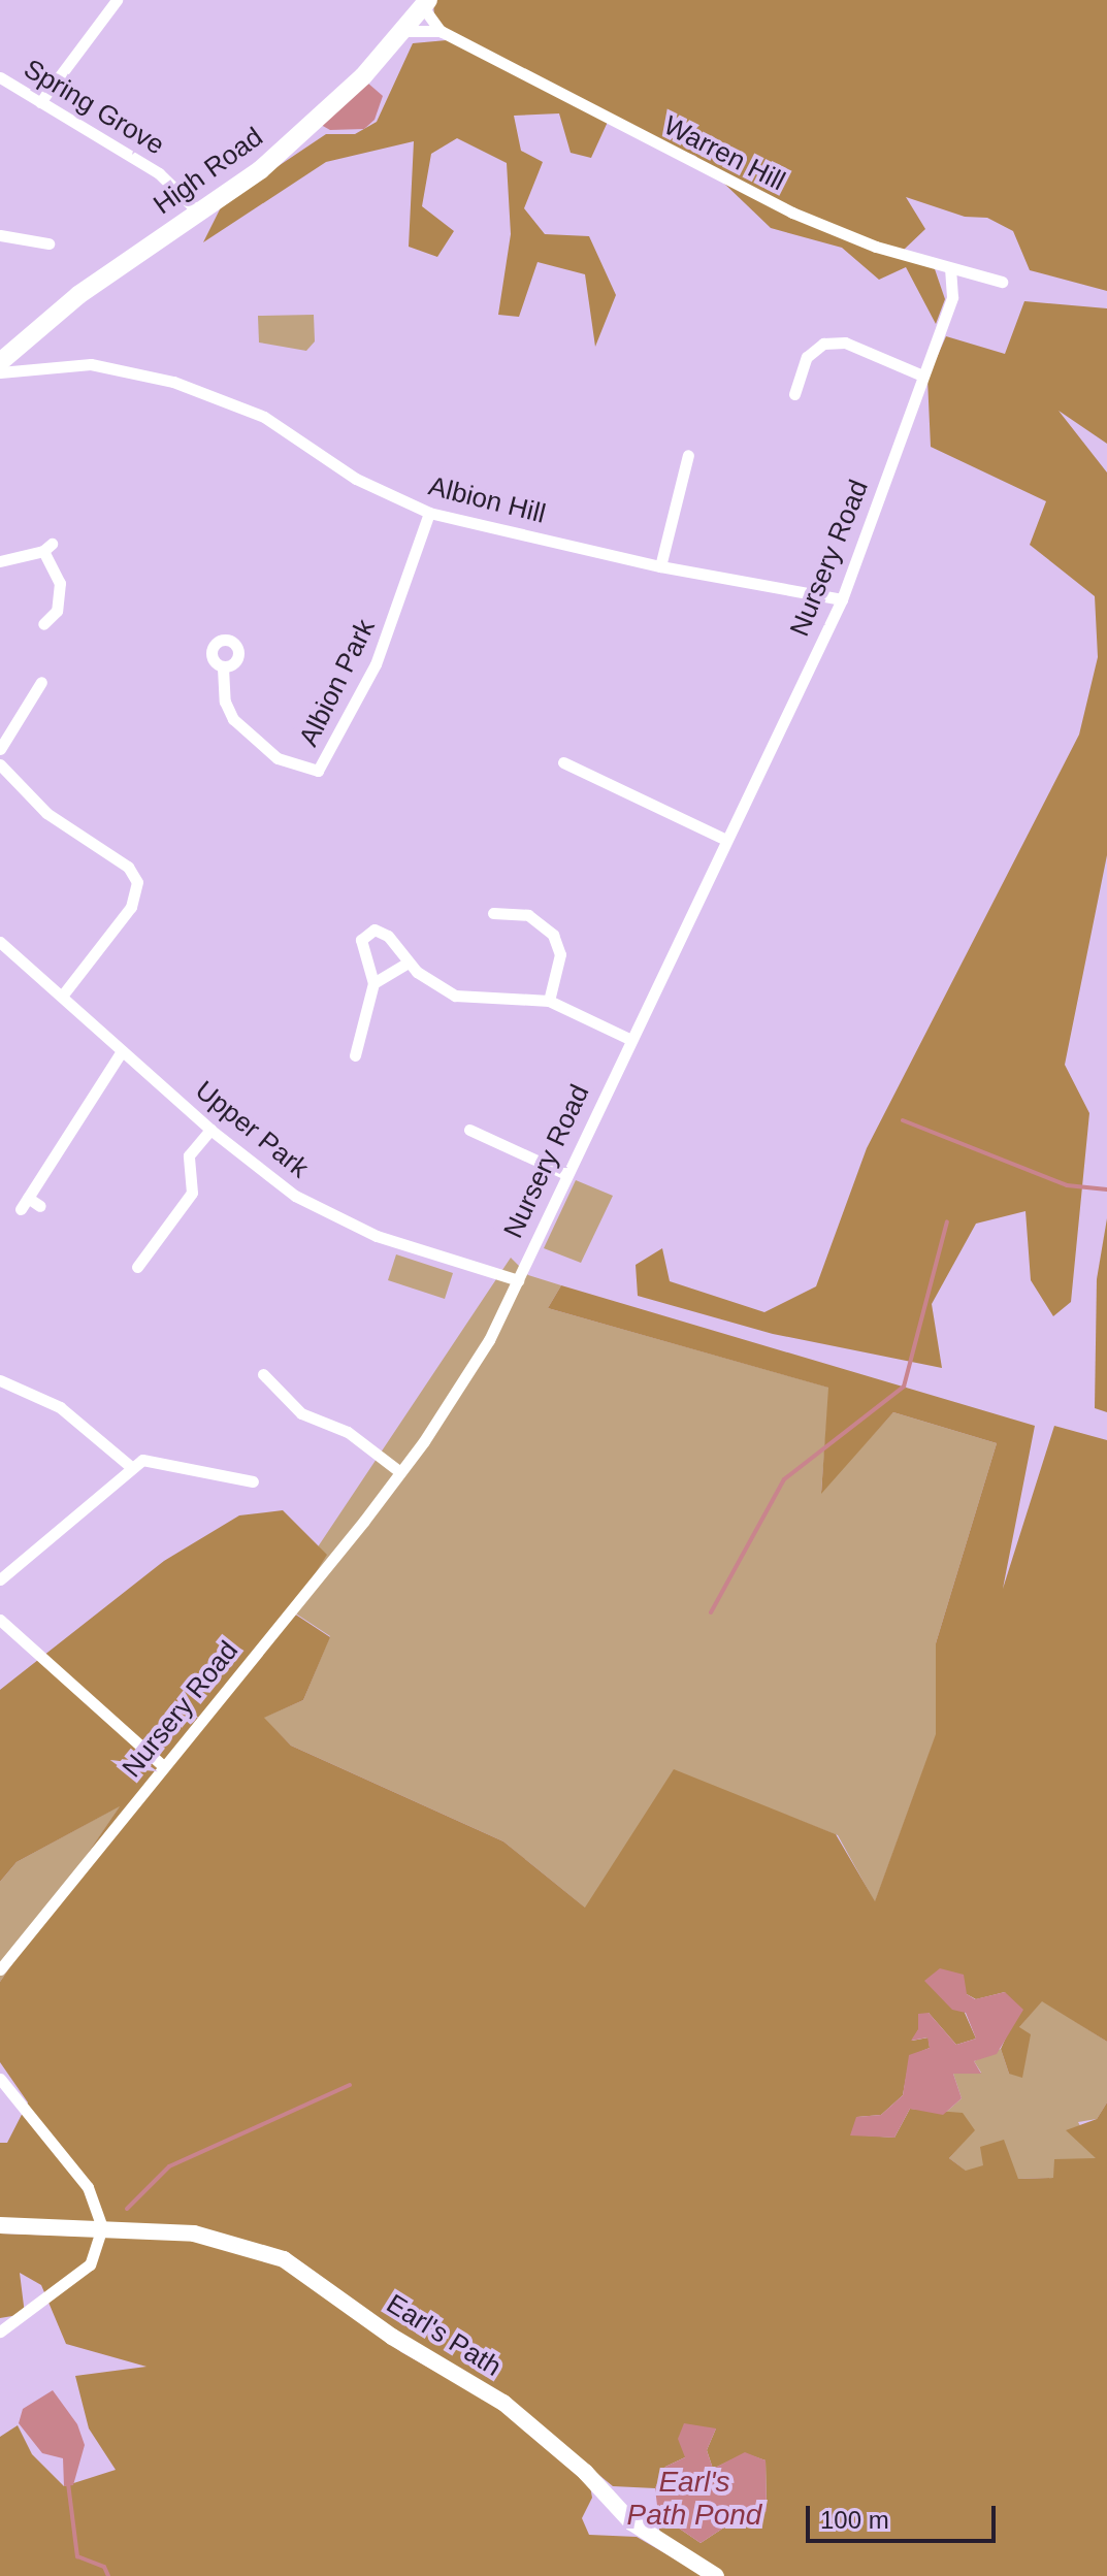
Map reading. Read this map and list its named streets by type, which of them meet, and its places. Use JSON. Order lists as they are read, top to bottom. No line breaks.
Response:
{"streets":{"main road":["High Road"],"street":["Spring Grove","Warren Hill","Albion Hill","Nursery Road","Albion Park","Upper Park","Earl's Path"]},"crossings":[["Spring Grove","High Road"],["Warren Hill","High Road"],["Warren Hill","Nursery Road"],["Albion Hill","Nursery Road"],["Albion Hill","Albion Park"],["Nursery Road","Upper Park"]],"water":["Earl's Path Pond"],"scale_bar":"100 m"}
